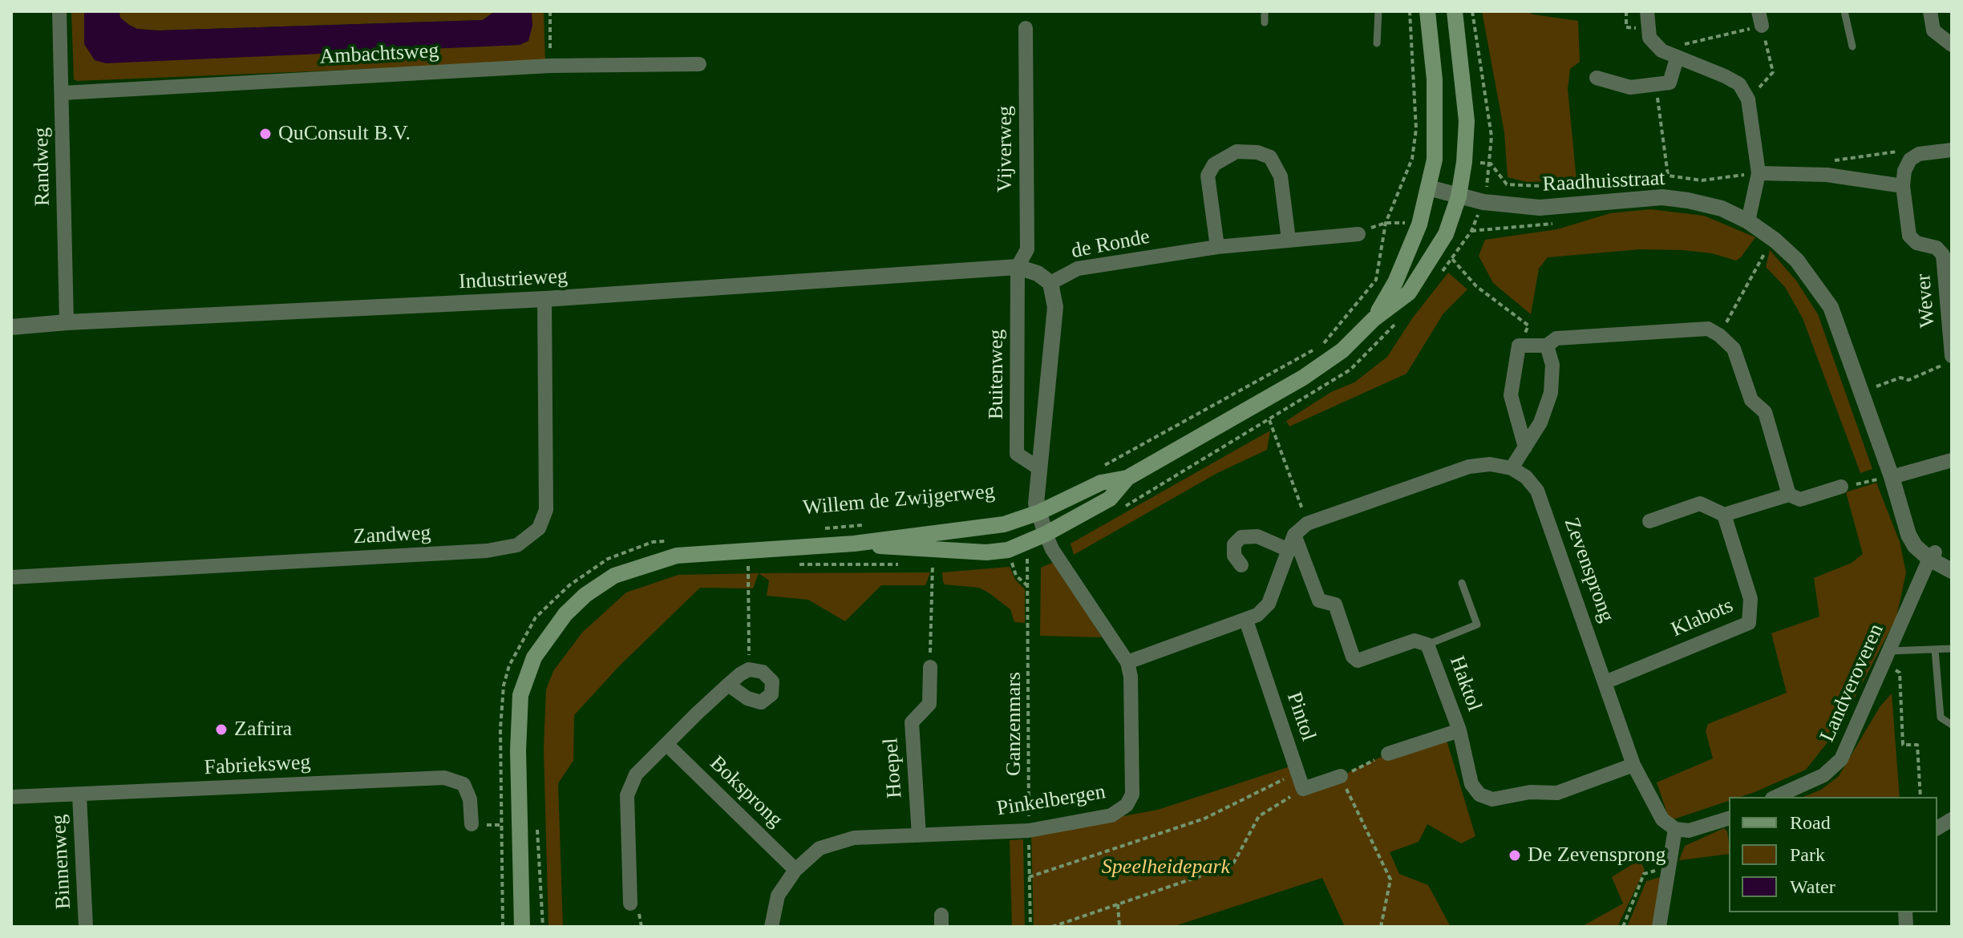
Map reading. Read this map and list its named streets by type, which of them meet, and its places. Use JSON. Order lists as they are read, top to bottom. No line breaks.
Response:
{"streets":{"main road":["Willem de Zwijgerweg"],"street":["Ambachtsweg","Vijverweg","Randweg","Raadhuisstraat","de Ronde","Industrieweg","Wever","Buitenweg","Zandweg","Zevensprong","Klabots","Landveroveren","Haktol","Pintol","Fabrieksweg","Hoepel","Boksprong","Pinkelbergen","Binnenweg"],"path":["Ganzenmars"]},"crossings":[["Ambachtsweg","Randweg"],["Vijverweg","de Ronde"],["Vijverweg","Industrieweg"],["Vijverweg","Buitenweg"],["Randweg","Industrieweg"],["Raadhuisstraat","Willem de Zwijgerweg"],["Raadhuisstraat","Landveroveren"],["de Ronde","Industrieweg"],["de Ronde","Buitenweg"],["Industrieweg","Buitenweg"],["Industrieweg","Zandweg"],["Willem de Zwijgerweg","Pinkelbergen"],["Zevensprong","Klabots"],["Zevensprong","Haktol"],["Ganzenmars","Pinkelbergen"],["Fabrieksweg","Binnenweg"],["Hoepel","Pinkelbergen"],["Boksprong","Pinkelbergen"]],"parks":["Speelheidepark"],"places":["QuConsult B.V.","Zafrira","De Zevensprong"],"legend":["Road","Park","Water"]}
